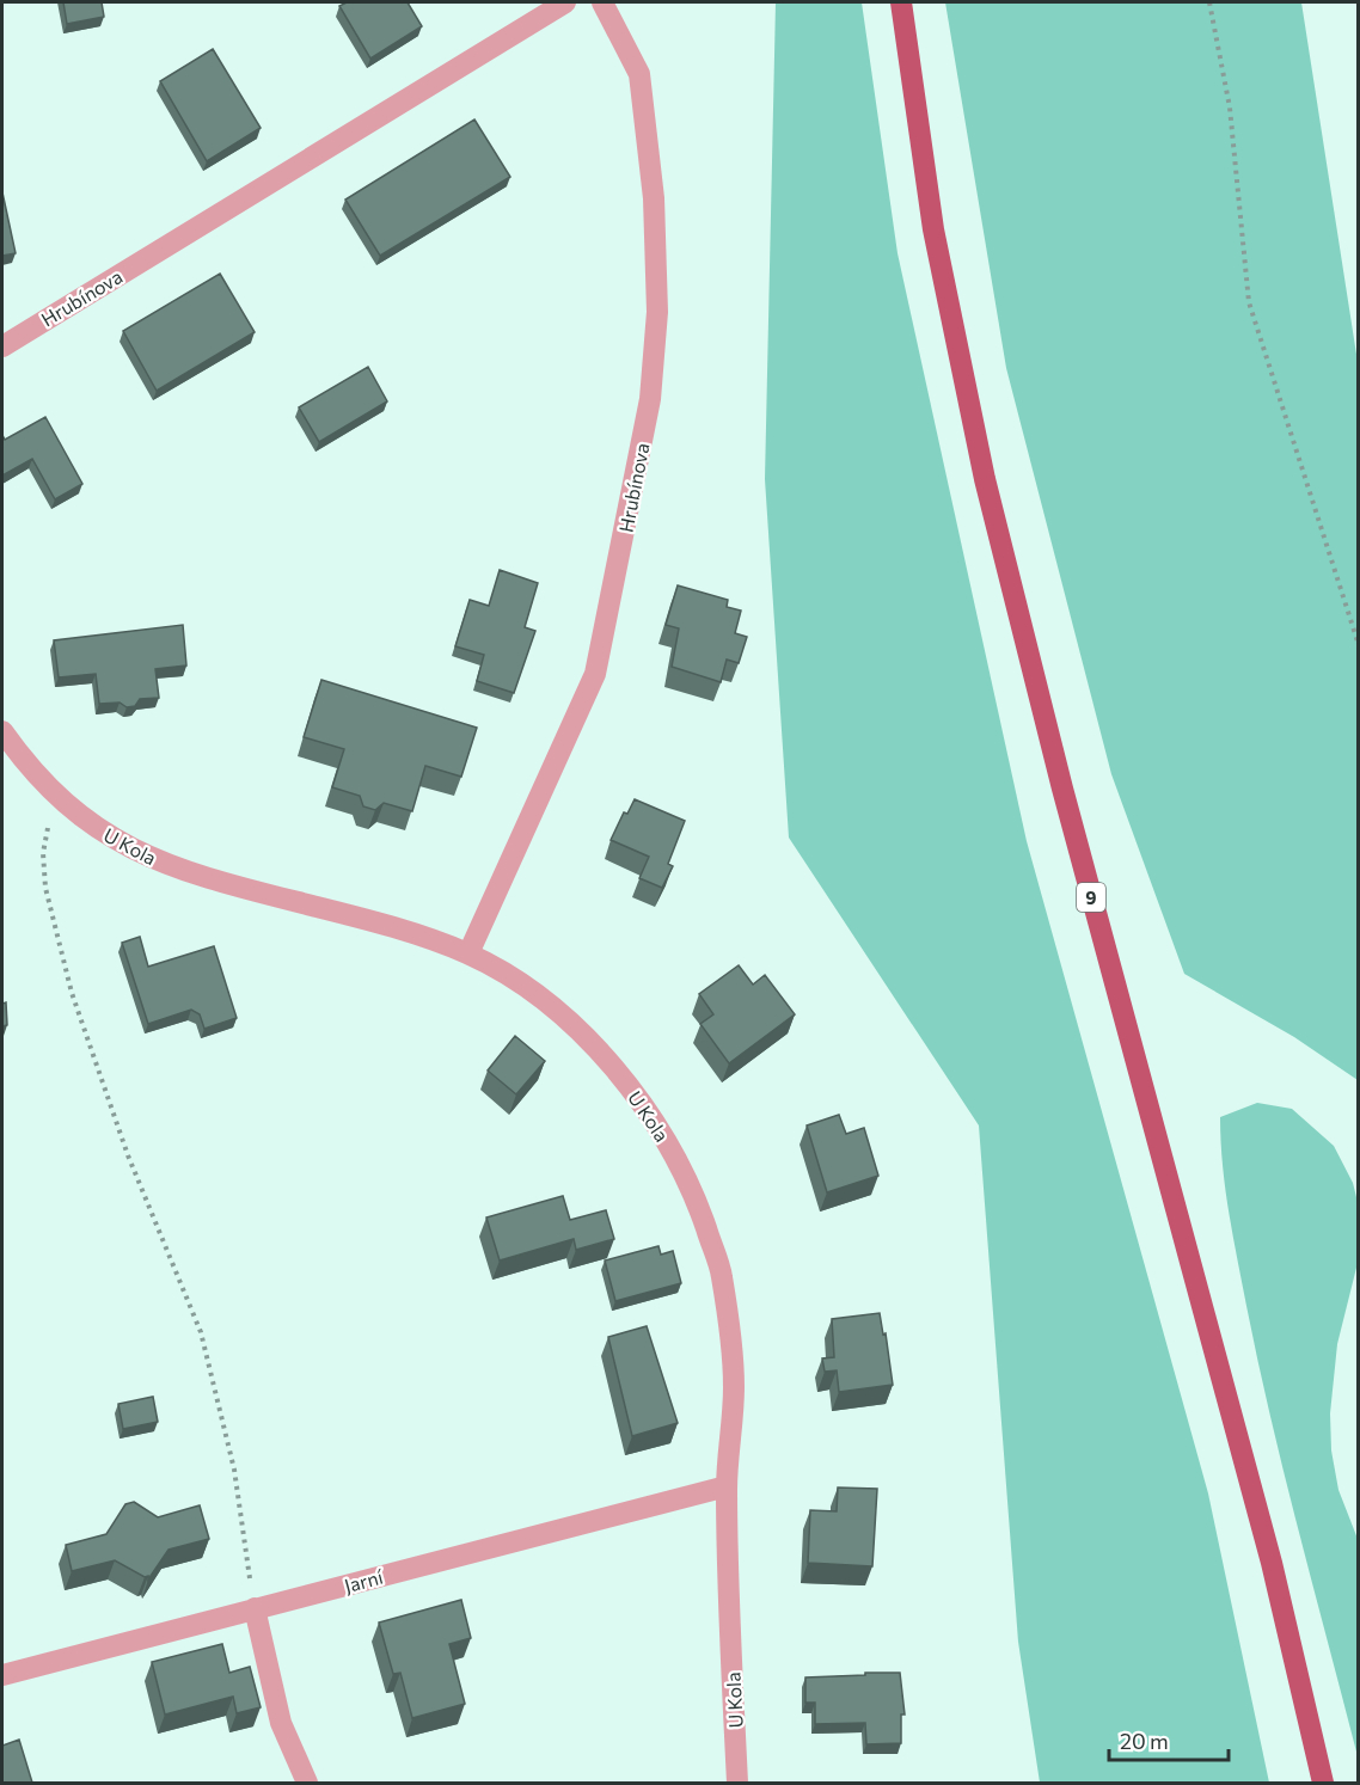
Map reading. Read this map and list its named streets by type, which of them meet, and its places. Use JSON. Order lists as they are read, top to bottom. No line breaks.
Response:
{"streets":{"main road":["9"],"street":["Hrubínova","U Kola","Jarní"]},"crossings":[["Hrubínova","U Kola"],["U Kola","Jarní"]],"scale_bar":"20 m"}
